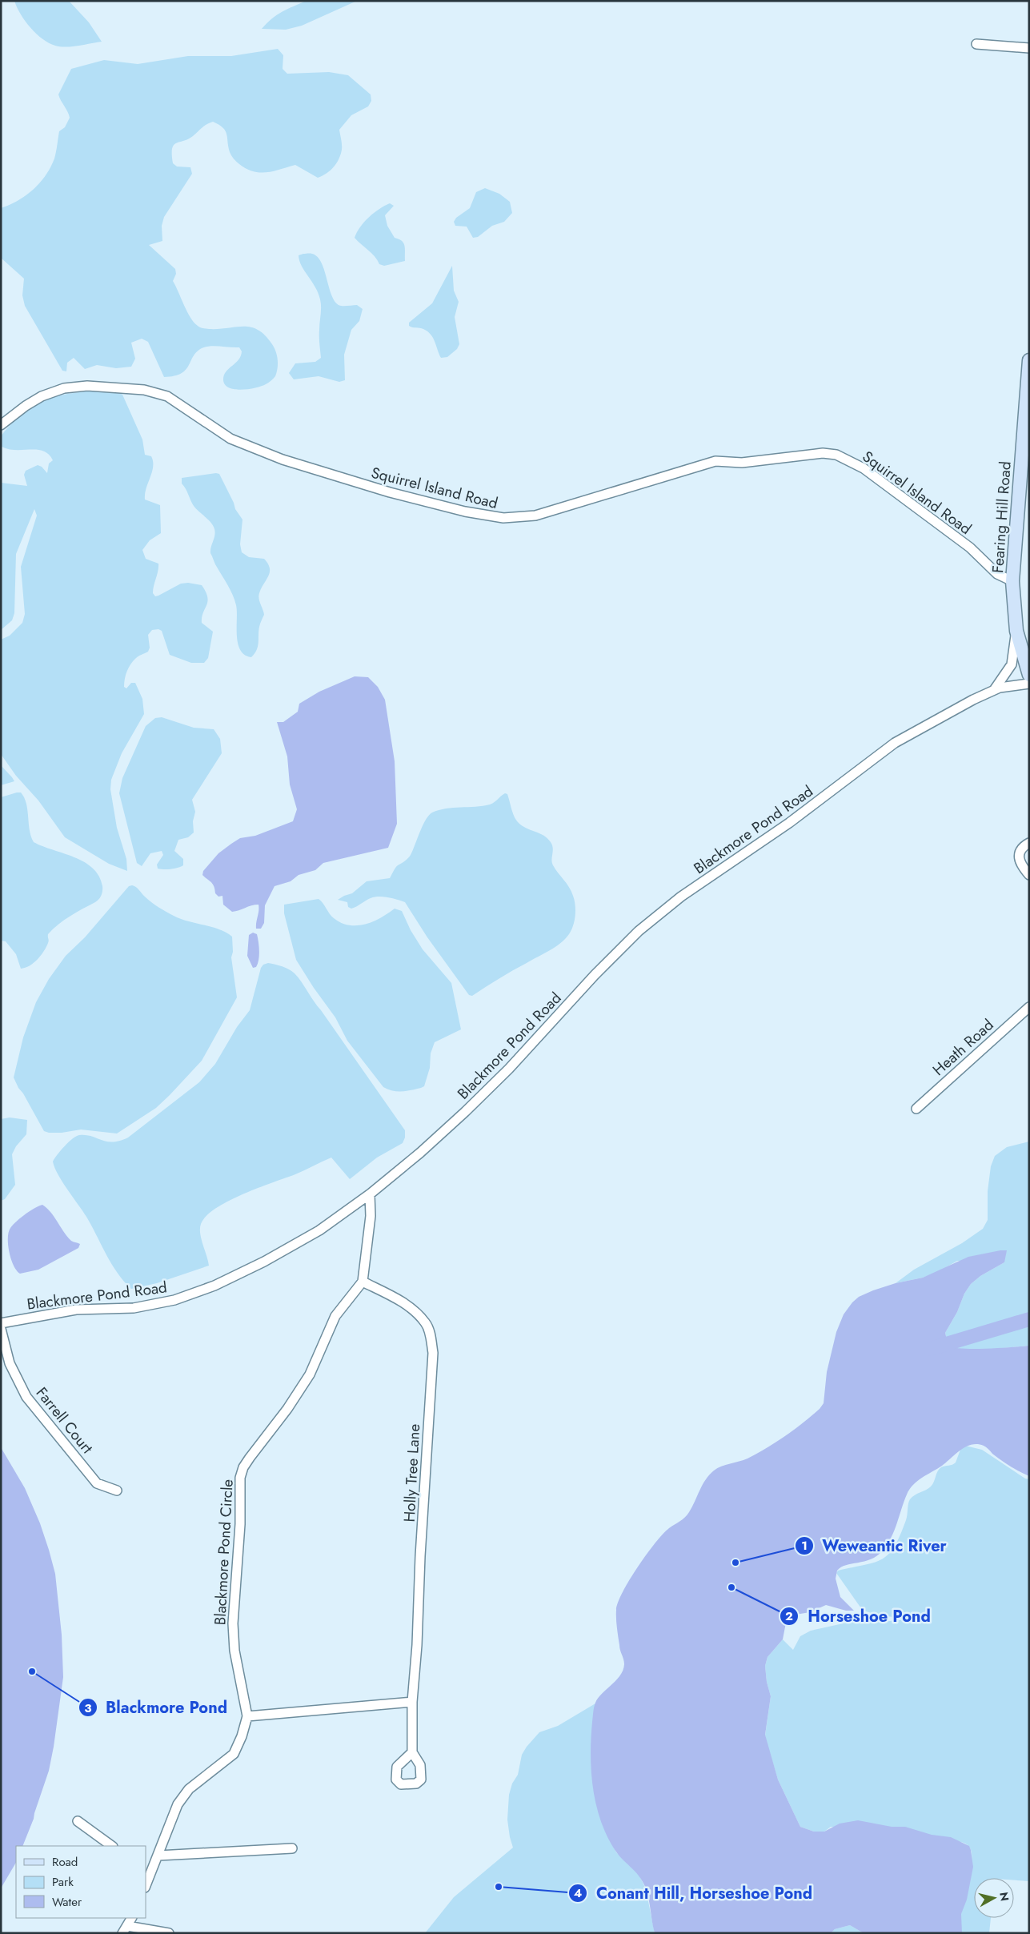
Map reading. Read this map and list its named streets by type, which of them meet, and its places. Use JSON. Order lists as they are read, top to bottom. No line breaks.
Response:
{"streets":{"main road":["Fearing Hill Road"],"street":["Squirrel Island Road","Blackmore Pond Road","Heath Road","Farrell Court","Holly Tree Lane","Blackmore Pond Circle"]},"crossings":[["Squirrel Island Road","Fearing Hill Road"],["Fearing Hill Road","Blackmore Pond Road"],["Holly Tree Lane","Blackmore Pond Circle"]],"places":["Weweantic River","Horseshoe Pond","Blackmore Pond","Conant Hill, Horseshoe Pond"],"legend":["Road","Park","Water"],"north":"right"}
